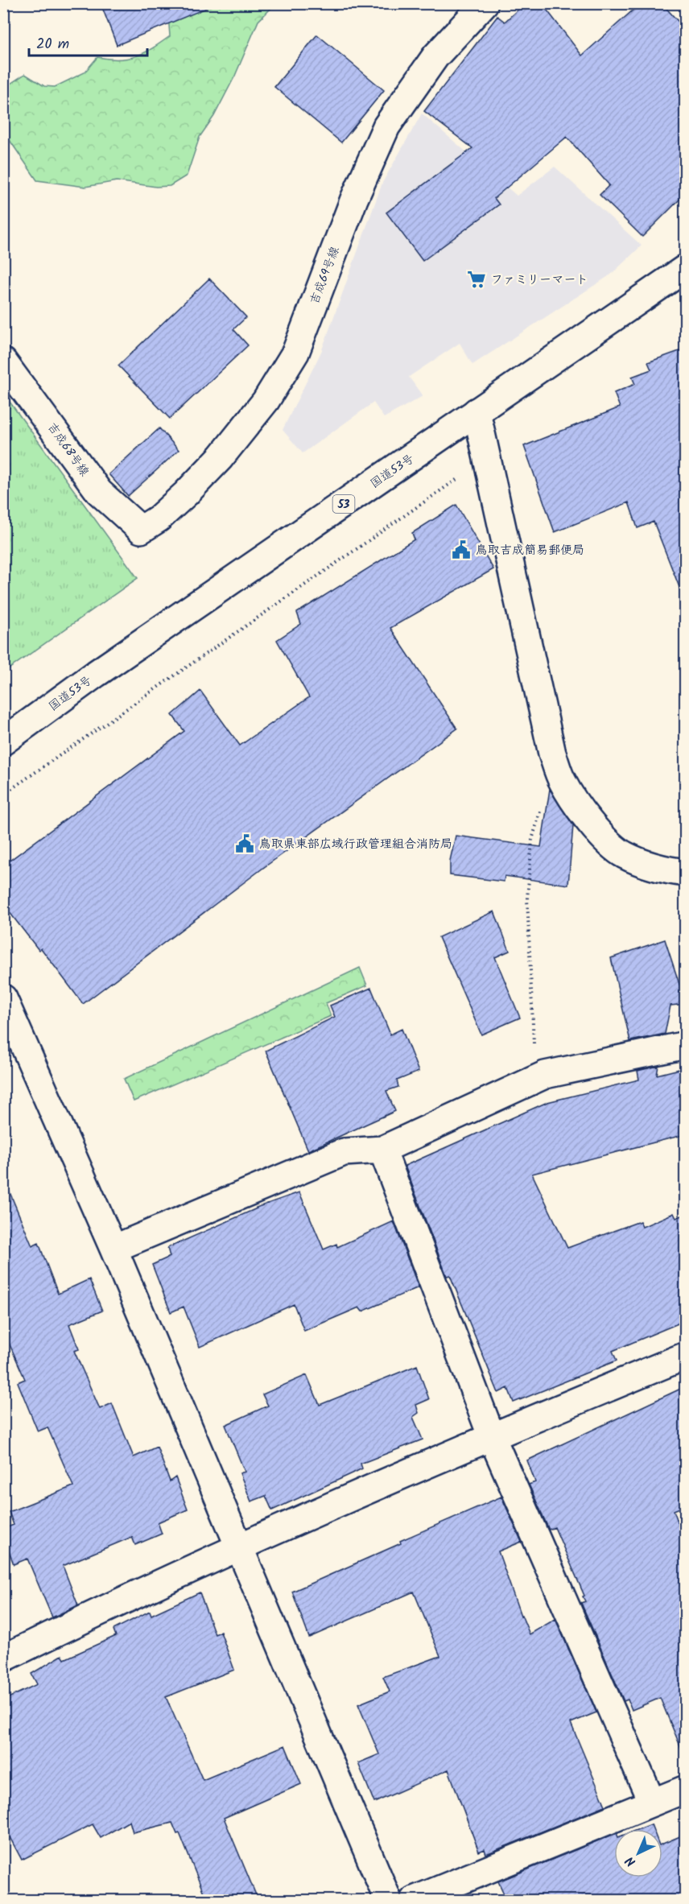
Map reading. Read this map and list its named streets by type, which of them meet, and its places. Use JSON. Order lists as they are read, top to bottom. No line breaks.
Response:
{"streets":{"main road":["吉成69号線","吉成68号線","国道53号","53"]},"crossings":[["吉成69号線","吉成68号線"]],"places":{"supermarket":["ファミリーマート"],"public building":["鳥取吉成簡易郵便局","鳥取県東部広域行政管理組合消防局"]},"scale_bar":"20 m","north":"bottom left"}
